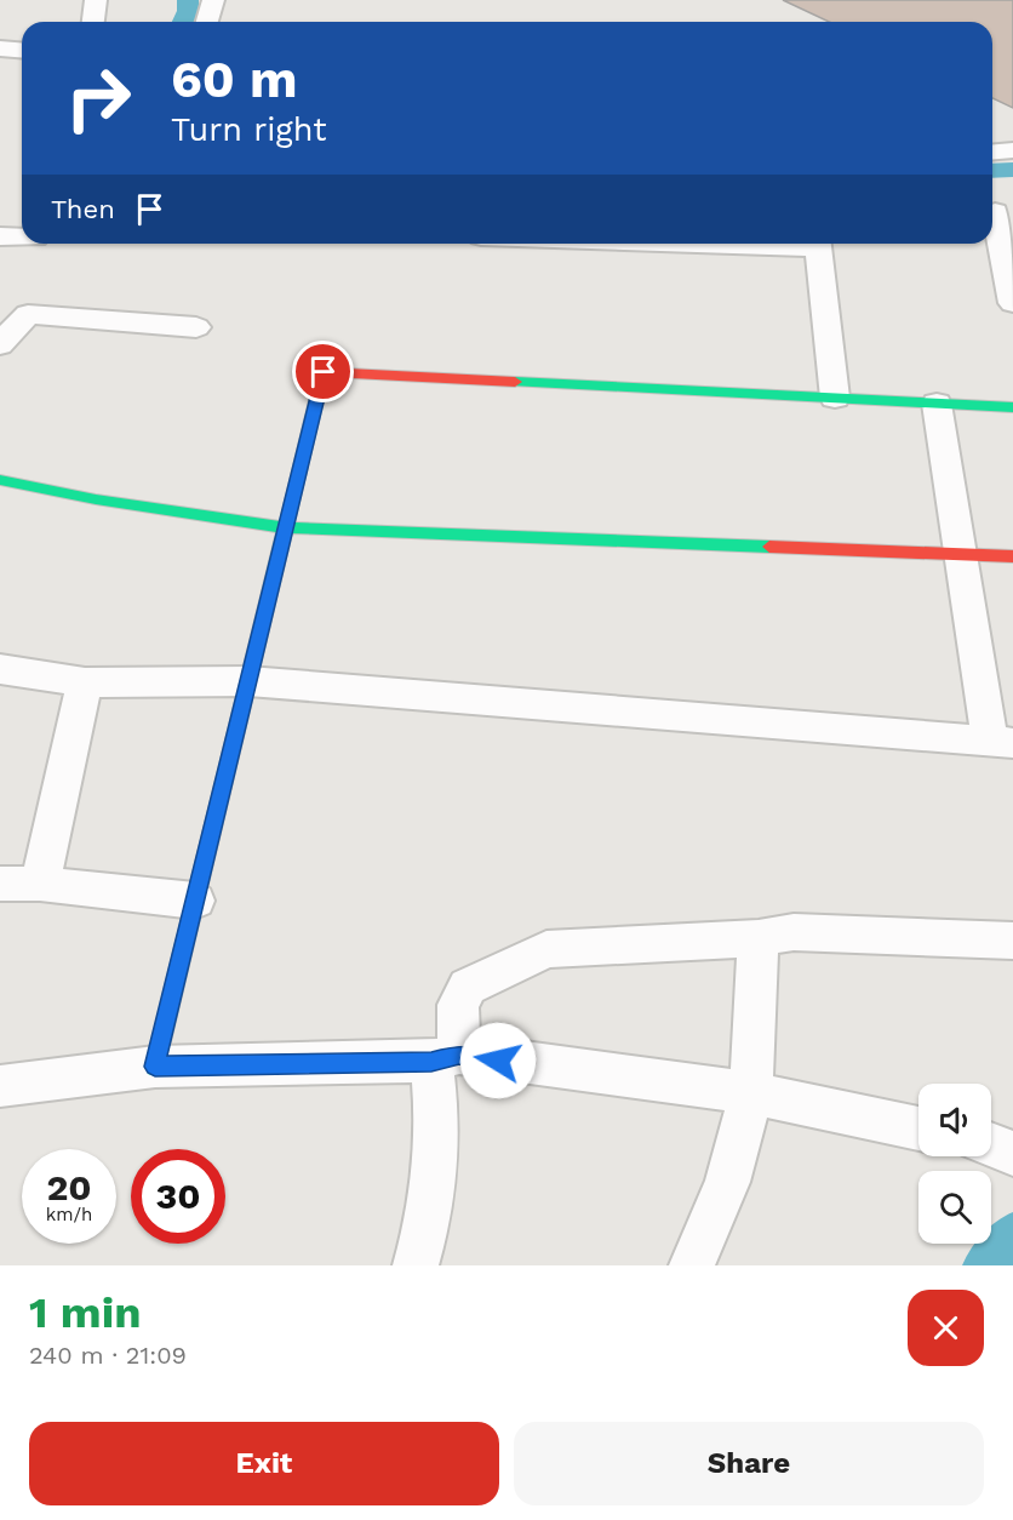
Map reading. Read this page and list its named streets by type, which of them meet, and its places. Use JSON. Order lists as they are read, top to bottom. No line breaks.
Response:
{"page":{"turn":["60 m","Turn right"],"then":"Then","speed":"20 km/h","limit":"30","heading":["1 min","240 m · 21:09"],"buttons":["Exit","Share"]}}
